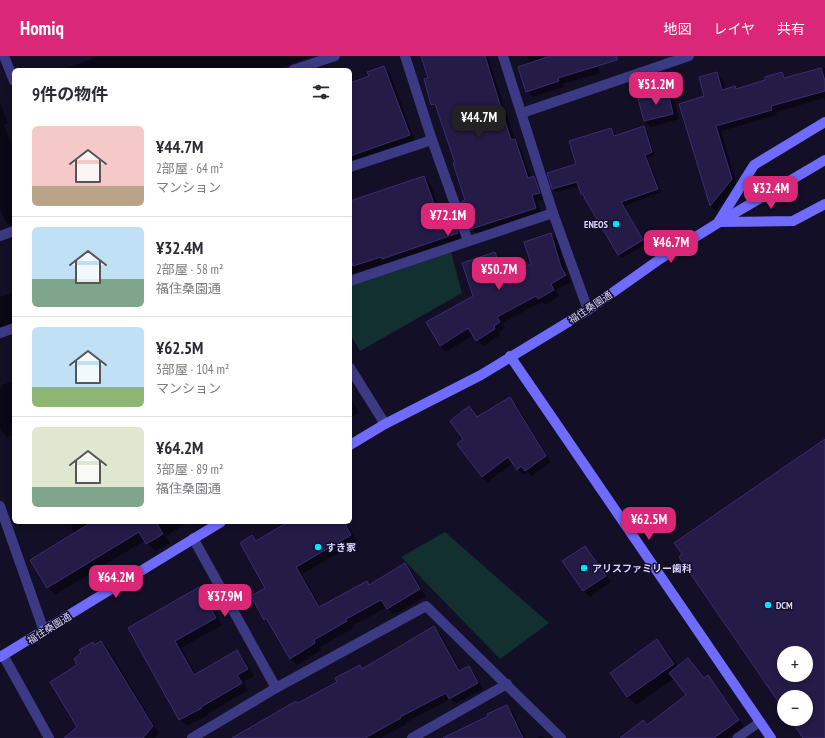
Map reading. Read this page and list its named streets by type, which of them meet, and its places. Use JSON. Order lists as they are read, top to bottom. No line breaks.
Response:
{"streets":{"street":["福住桑園通"]},"places":["ENEOS","すき家","アリスファミリー歯科","DCM"],"page":{"header":"Homiq","nav":["地図","レイヤ","共有"],"heading":"9件の物件","price":["¥51.2M","¥44.7M","¥32.4M","¥72.1M","¥46.7M","¥50.7M","¥62.5M","¥64.2M","¥37.9M"],"list":[{"name":"¥44.7M","note":"2部屋 · 64 m² · マンション"},{"name":"¥32.4M","note":"2部屋 · 58 m² · 福住桑園通"},{"name":"¥62.5M","note":"3部屋 · 104 m² · マンション"},{"name":"¥64.2M","note":"3部屋 · 89 m² · 福住桑園通"}],"map_buttons":["+","−"]}}
